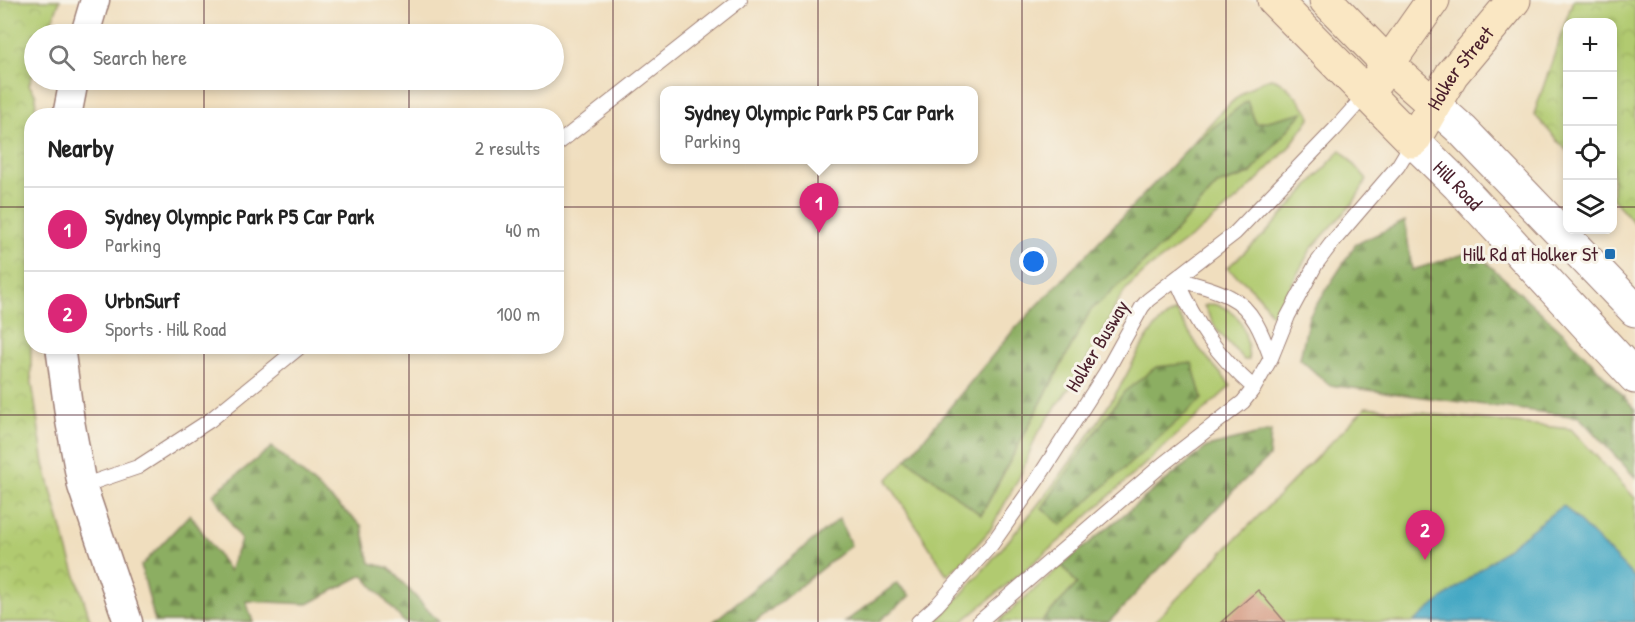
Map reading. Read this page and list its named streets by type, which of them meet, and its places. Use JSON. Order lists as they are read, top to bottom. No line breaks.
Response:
{"streets":{"main road":["Holker Street","Hill Road"],"lane":["Holker Busway"]},"crossings":[["Holker Street","Hill Road"],["Hill Road","Holker Busway"]],"places":{"transit":["Hill Rd at Holker St"]},"page":{"map_buttons":["+","−"],"search":"Search here","popup":["Sydney Olympic Park P5 Car Park","Parking"],"heading":["Nearby","2 results"],"pins":["1","2"],"list":[{"mark":"1","name":"Sydney Olympic Park P5 Car Park","note":"Parking","value":"40 m"},{"mark":"2","name":"UrbnSurf","note":"Sports · Hill Road","value":"100 m"}]}}
